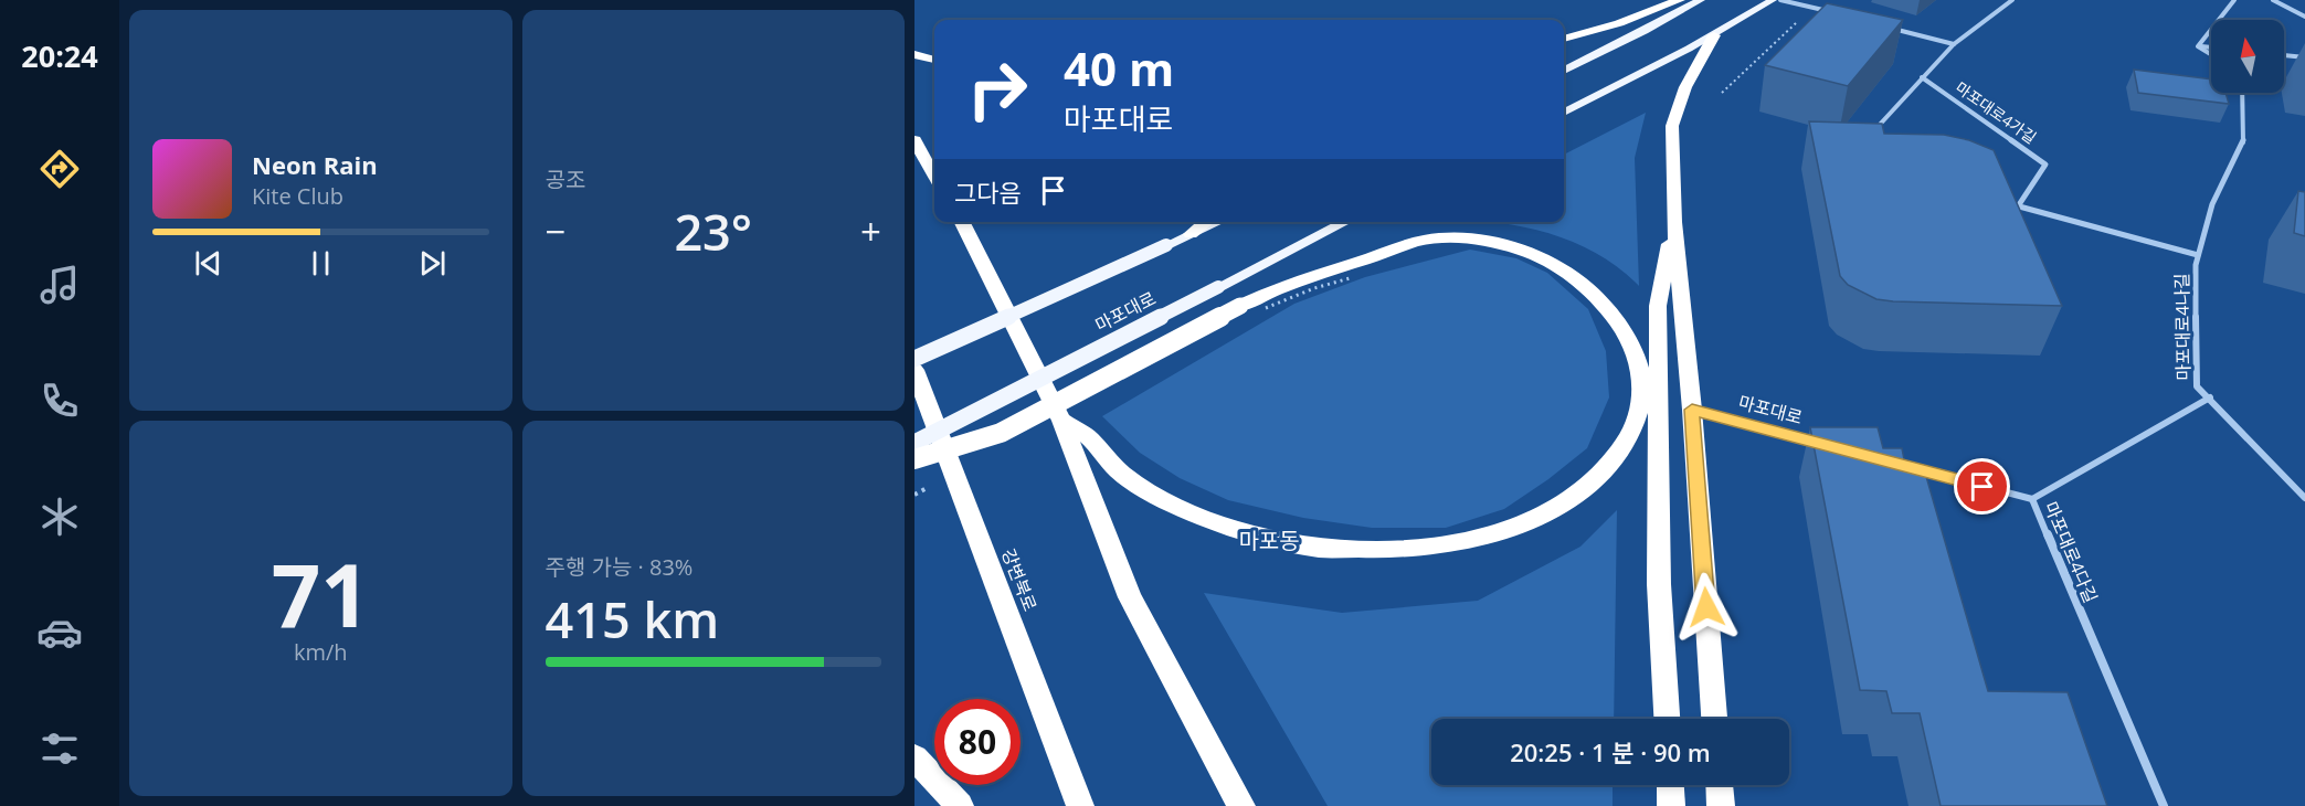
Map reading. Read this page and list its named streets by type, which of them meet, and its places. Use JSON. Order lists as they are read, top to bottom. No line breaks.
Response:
{"streets":{"highway":["강변북로"],"main road":["마포대로"],"street":["마포대로4가길","마포대로4나길","마포대로4다길"]},"crossings":[["마포대로4나길","마포대로4다길"]],"districts":["마포동"],"north":"top","page":{"tabs":"20:24","tile":["공조",["71","km/h"],["주행 가능 · 83%","415 km"]],"turn":["40 m","마포대로"],"song":["Neon Rain","Kite Club"],"then":"그다음","heat":["−","23°","+"],"limit":"80","trip":"20:25 · 1 분 · 90 m"}}
